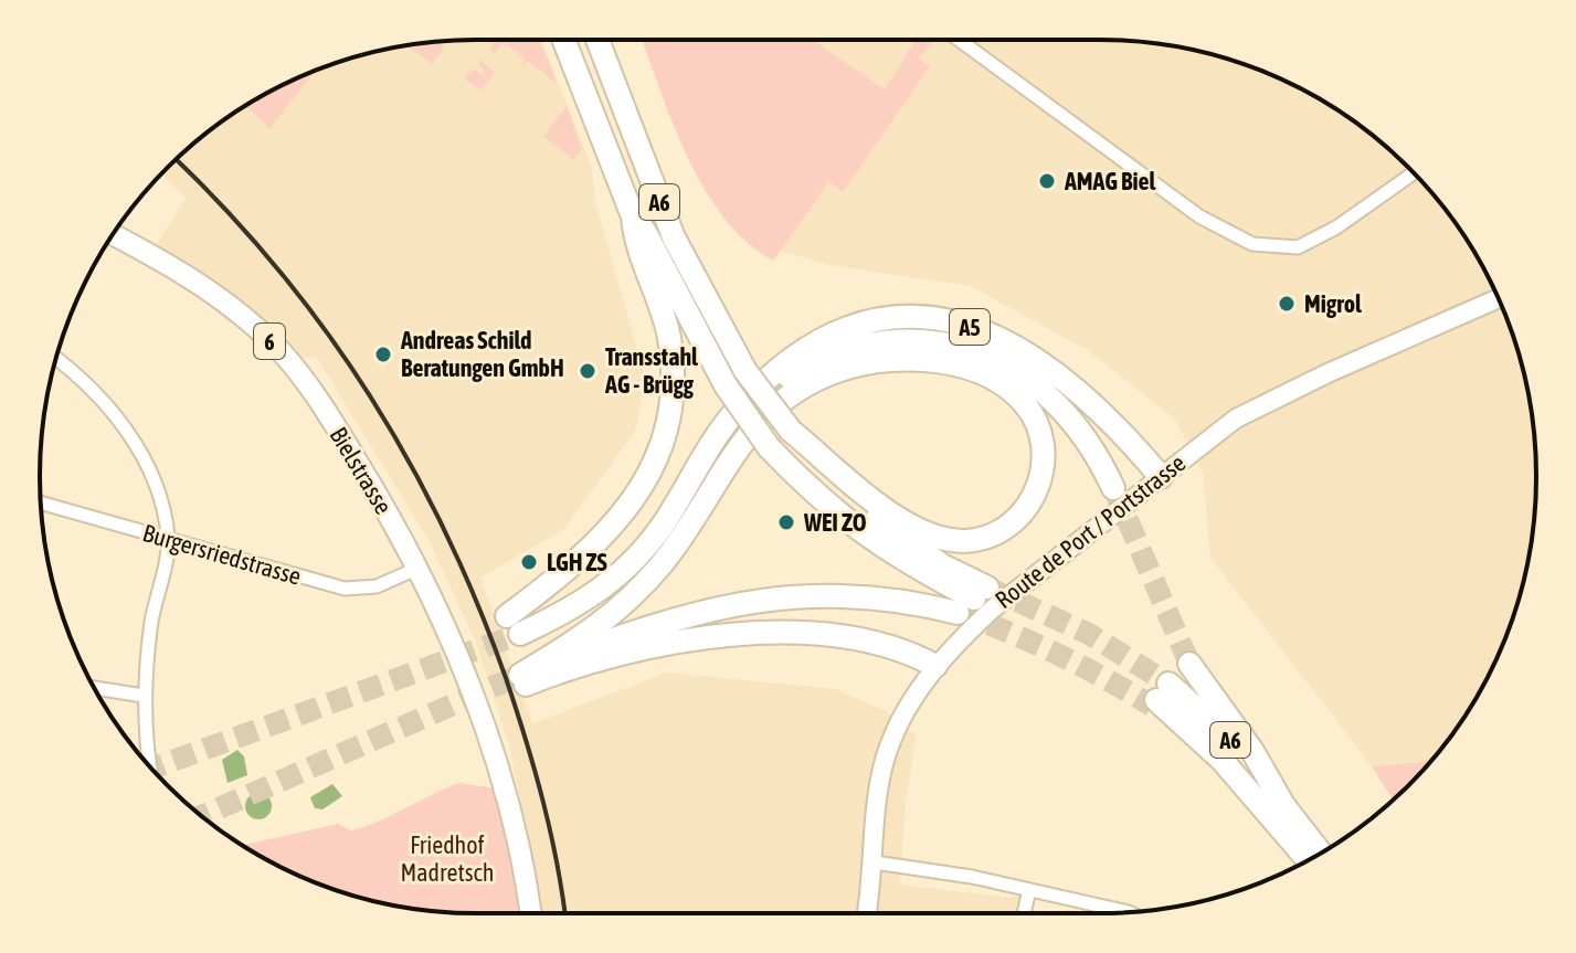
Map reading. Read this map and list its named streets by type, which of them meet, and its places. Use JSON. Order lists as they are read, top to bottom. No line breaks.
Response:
{"streets":{"highway":["A6","A5"],"main road":["6","Bielstrasse","Route de Port / Portstrasse"],"street":["Burgersriedstrasse"]},"crossings":[["A6","A5"],["A5","Route de Port / Portstrasse"],["Bielstrasse","Burgersriedstrasse"]],"parks":["Friedhof Madretsch"],"places":["AMAG Biel","Migrol","Andreas Schild Beratungen GmbH","Transstahl AG - Brügg","WEI ZO","LGH ZS"]}
